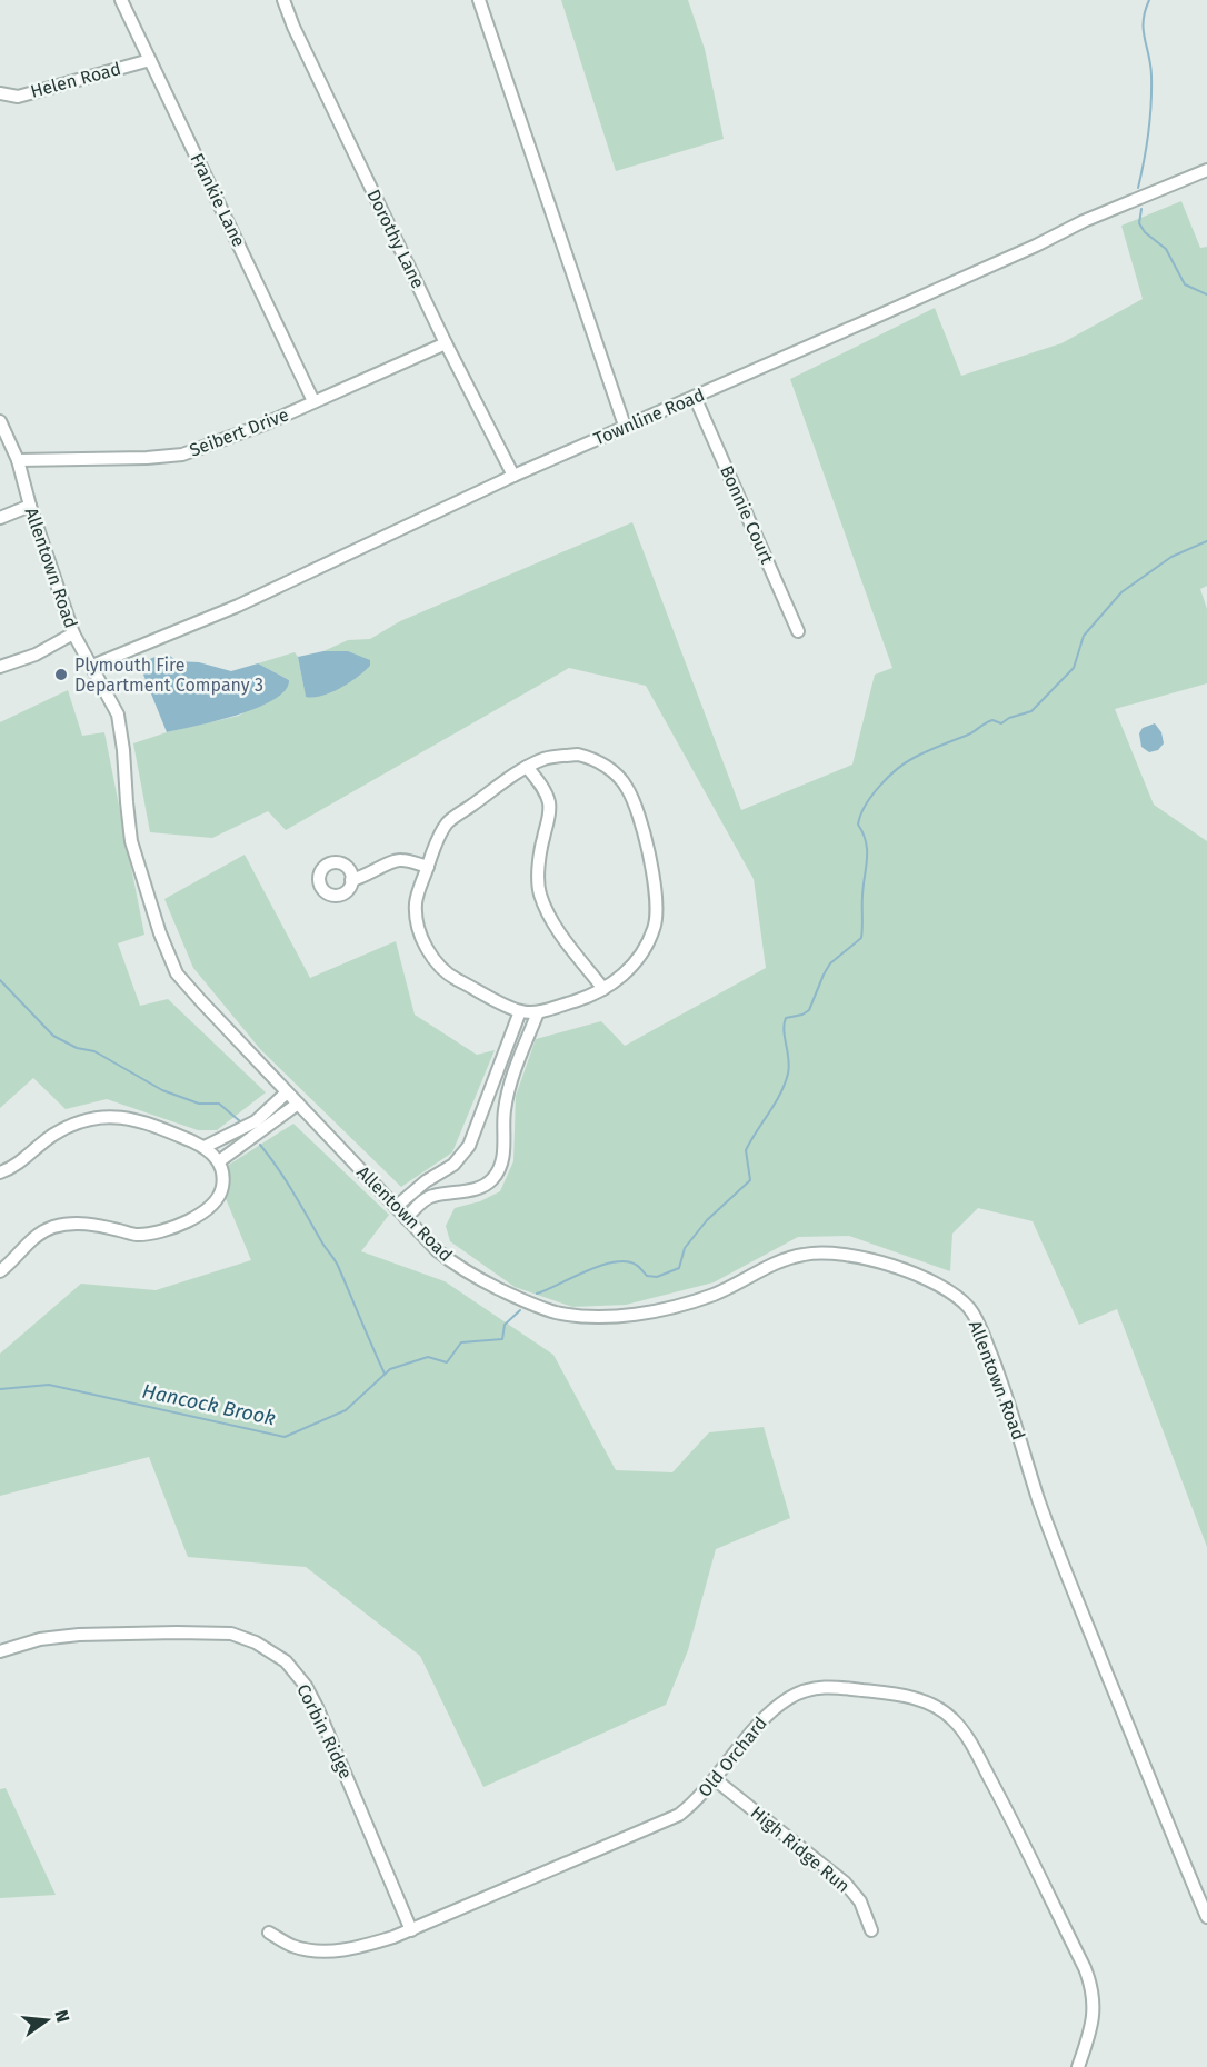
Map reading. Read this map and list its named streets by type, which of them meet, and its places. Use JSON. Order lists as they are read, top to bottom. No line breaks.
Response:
{"streets":{"street":["Helen Road","Frankie Lane","Dorothy Lane","Townline Road","Seibert Drive","Bonnie Court","Allentown Road","Corbin Ridge","Old Orchard","High Ridge Run"]},"crossings":[["Helen Road","Frankie Lane"],["Frankie Lane","Seibert Drive"],["Dorothy Lane","Townline Road"],["Dorothy Lane","Seibert Drive"],["Townline Road","Bonnie Court"],["Townline Road","Allentown Road"],["Seibert Drive","Allentown Road"],["Corbin Ridge","Old Orchard"],["Old Orchard","High Ridge Run"]],"water":["Hancock Brook"],"places":["Plymouth Fire Department Company 3"],"north":"right"}
